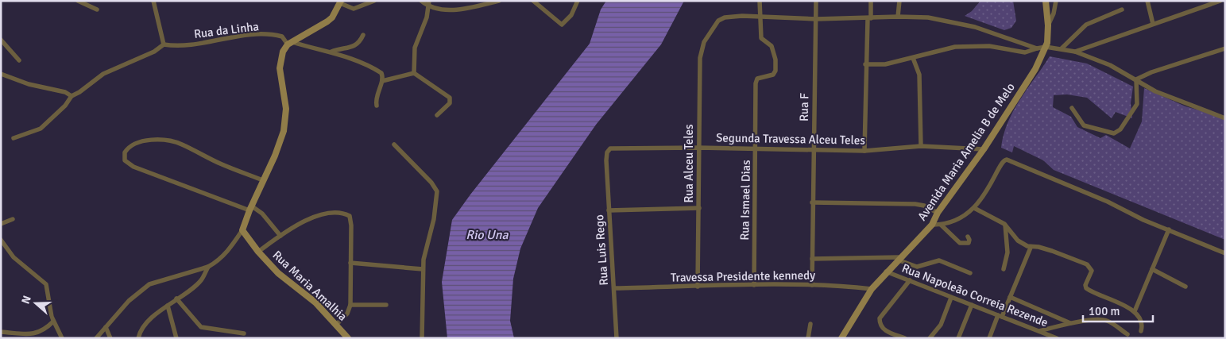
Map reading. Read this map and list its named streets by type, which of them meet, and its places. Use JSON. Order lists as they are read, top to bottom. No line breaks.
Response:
{"streets":{"street":["Rua da Linha","Rua F","Segunda Travessa Alceu Teles","Avenida Maria Amelia B de Melo","Rua Alceu Teles","Rua Ismael Dias","Rua Luis Rego","Travessa Presidente kennedy","Rua Maria Amalhia","Rua Napoleão Correia Rezende"]},"crossings":[["Rua F","Segunda Travessa Alceu Teles"],["Rua F","Rua Alceu Teles"],["Rua F","Travessa Presidente kennedy"],["Segunda Travessa Alceu Teles","Avenida Maria Amelia B de Melo"],["Segunda Travessa Alceu Teles","Rua Alceu Teles"],["Segunda Travessa Alceu Teles","Rua Ismael Dias"],["Segunda Travessa Alceu Teles","Rua Luis Rego"],["Avenida Maria Amelia B de Melo","Travessa Presidente kennedy"],["Avenida Maria Amelia B de Melo","Rua Napoleão Correia Rezende"],["Rua Alceu Teles","Rua Ismael Dias"],["Rua Alceu Teles","Travessa Presidente kennedy"],["Rua Ismael Dias","Travessa Presidente kennedy"],["Rua Luis Rego","Travessa Presidente kennedy"]],"water":["Rio Una"],"scale_bar":"100 m","north":"left"}
